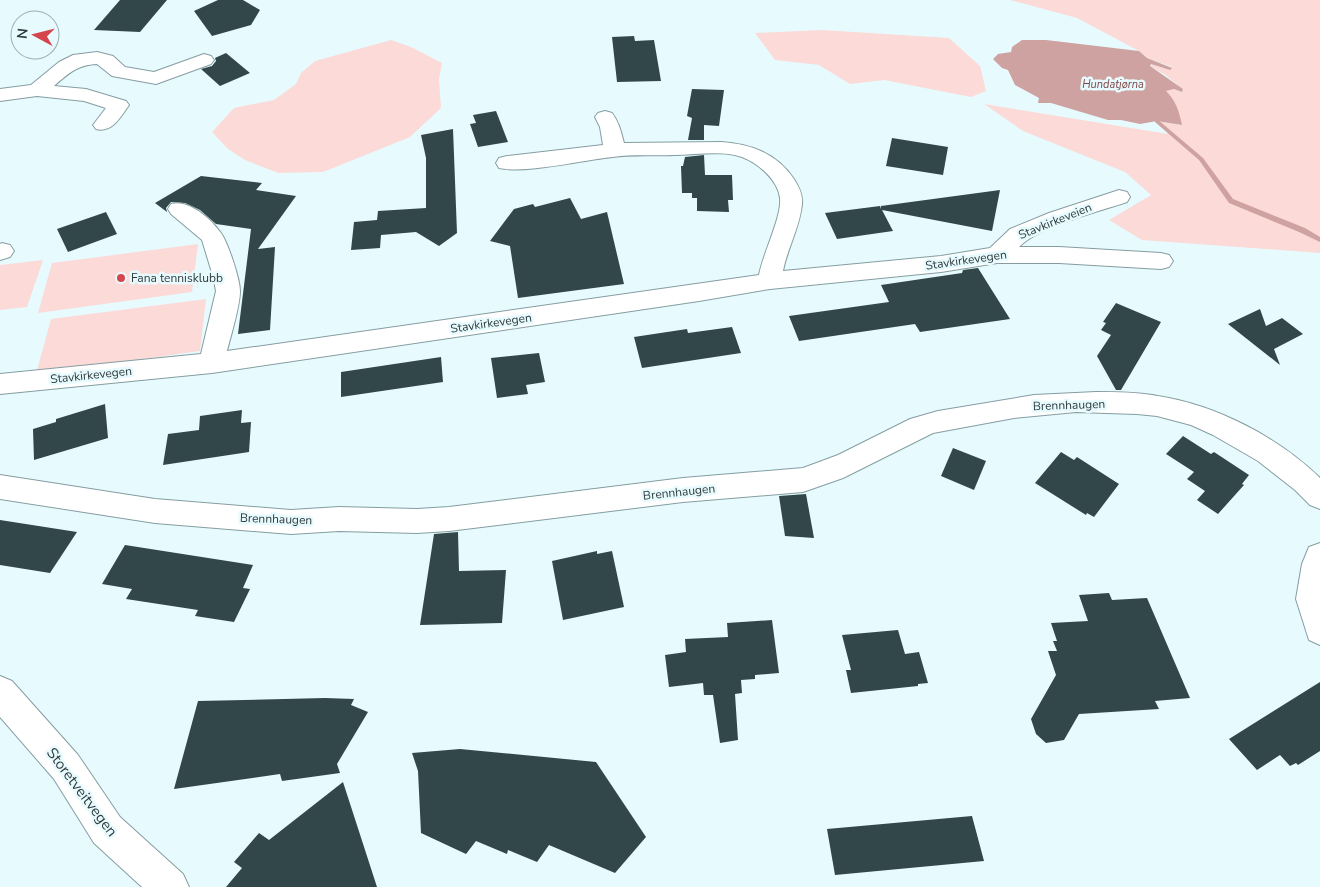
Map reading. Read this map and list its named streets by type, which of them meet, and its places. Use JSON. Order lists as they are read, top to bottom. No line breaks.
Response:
{"streets":{"street":["Stavkirkeveien","Stavkirkevegen","Brennhaugen","Storetveitvegen"]},"crossings":[["Stavkirkeveien","Stavkirkevegen"]],"water":["Hundatjørna"],"places":["Fana tennisklubb"],"north":"left"}
